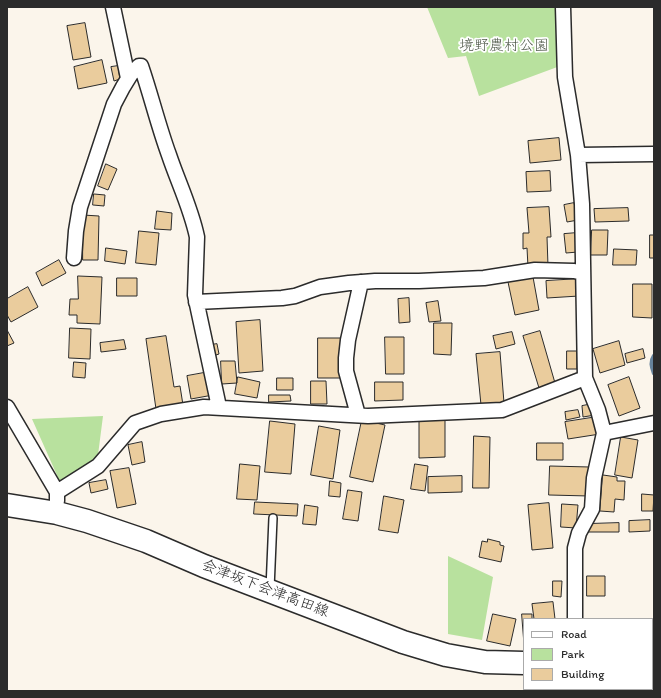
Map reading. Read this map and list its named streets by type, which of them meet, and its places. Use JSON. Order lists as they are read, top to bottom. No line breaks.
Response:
{"streets":{"main road":["会津坂下会津高田線"]},"parks":["境野農村公園"],"legend":["Road","Park","Building"]}
